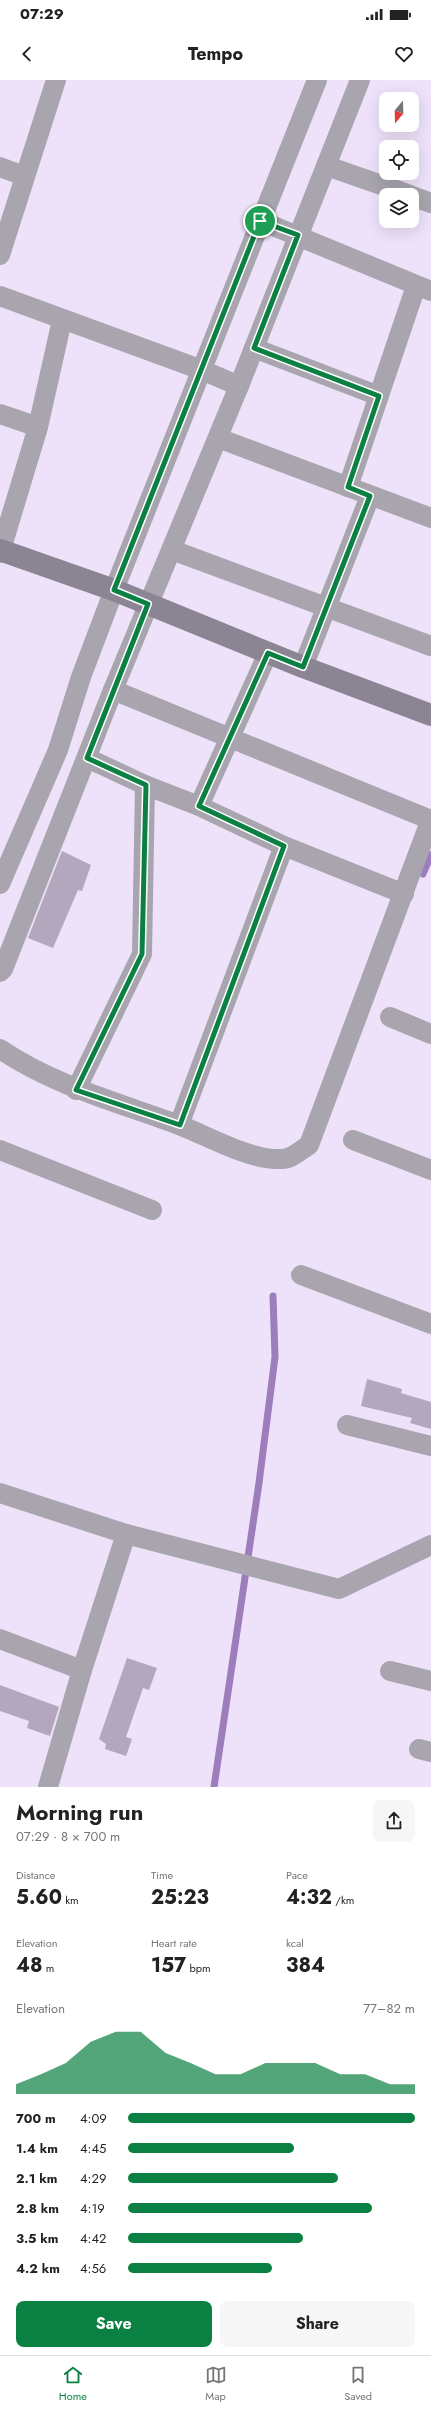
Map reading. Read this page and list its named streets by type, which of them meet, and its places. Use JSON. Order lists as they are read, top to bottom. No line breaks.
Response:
{"north":"bottom","page":{"status":"07:29","header":"Tempo","heading":["Morning run","07:29 · 8 × 700 m"],"stats":[["Distance","5.60 km"],["Time","25:23"],["Pace","4:32 /km"],["Elevation","48 m"],["Heart rate","157 bpm"],["kcal","384"]],"chart":["Elevation","77–82 m"],"list":[{"name":"700 m","note":"4:09"},{"name":"1.4 km","note":"4:45"},{"name":"2.1 km","note":"4:29"},{"name":"2.8 km","note":"4:19"},{"name":"3.5 km","note":"4:42"},{"name":"4.2 km","note":"4:56"}],"buttons":["Save","Share"],"tabs":["Home","Map","Saved"]}}
